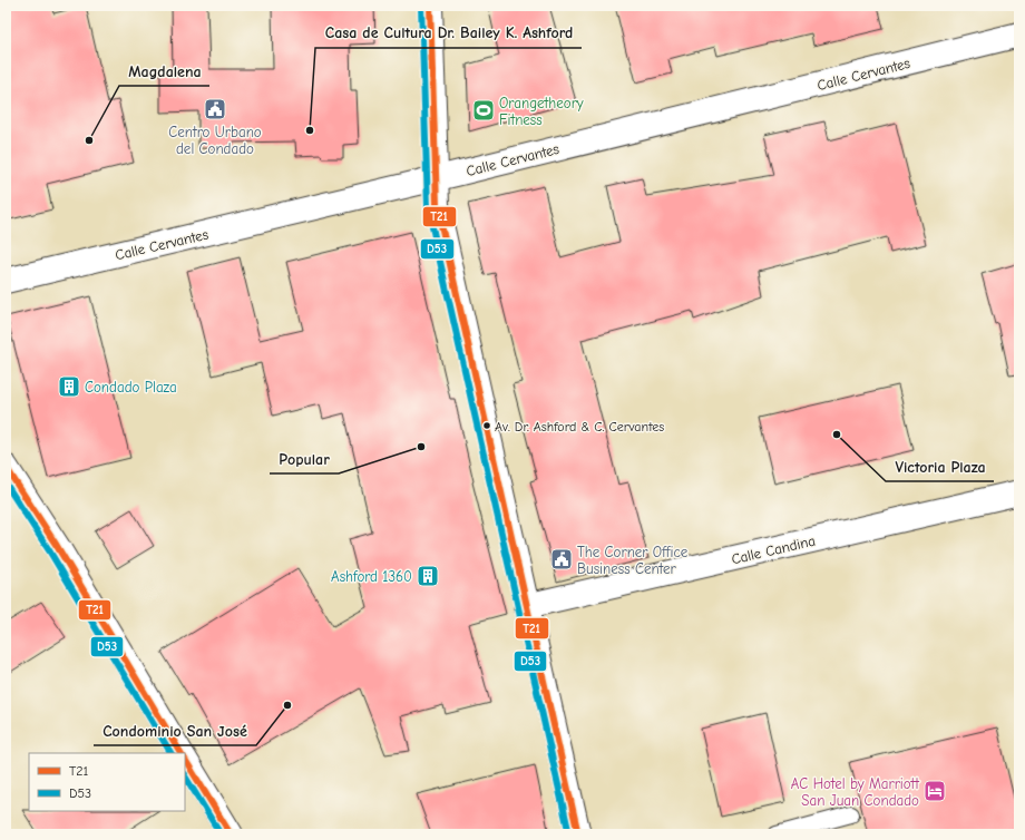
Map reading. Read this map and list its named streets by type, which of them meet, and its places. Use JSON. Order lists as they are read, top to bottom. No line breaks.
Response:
{"streets":{"street":["Calle Cervantes","Calle Candina"]},"places":{"public building":["Centro Urbano del Condado","The Corner Office Business Center"],"sports":["Orangetheory Fitness"],"other":["Casa de Cultura Dr. Bailey K. Ashford","Magdalena","Av. Dr. Ashford & C. Cervantes","Victoria Plaza","Popular","Condominio San José"],"building":["Condado Plaza","Ashford 1360"],"hotel":["AC Hotel by Marriott San Juan Condado"]},"lines":["transit line T21","transit line D53"],"legend":["T21","D53"]}
